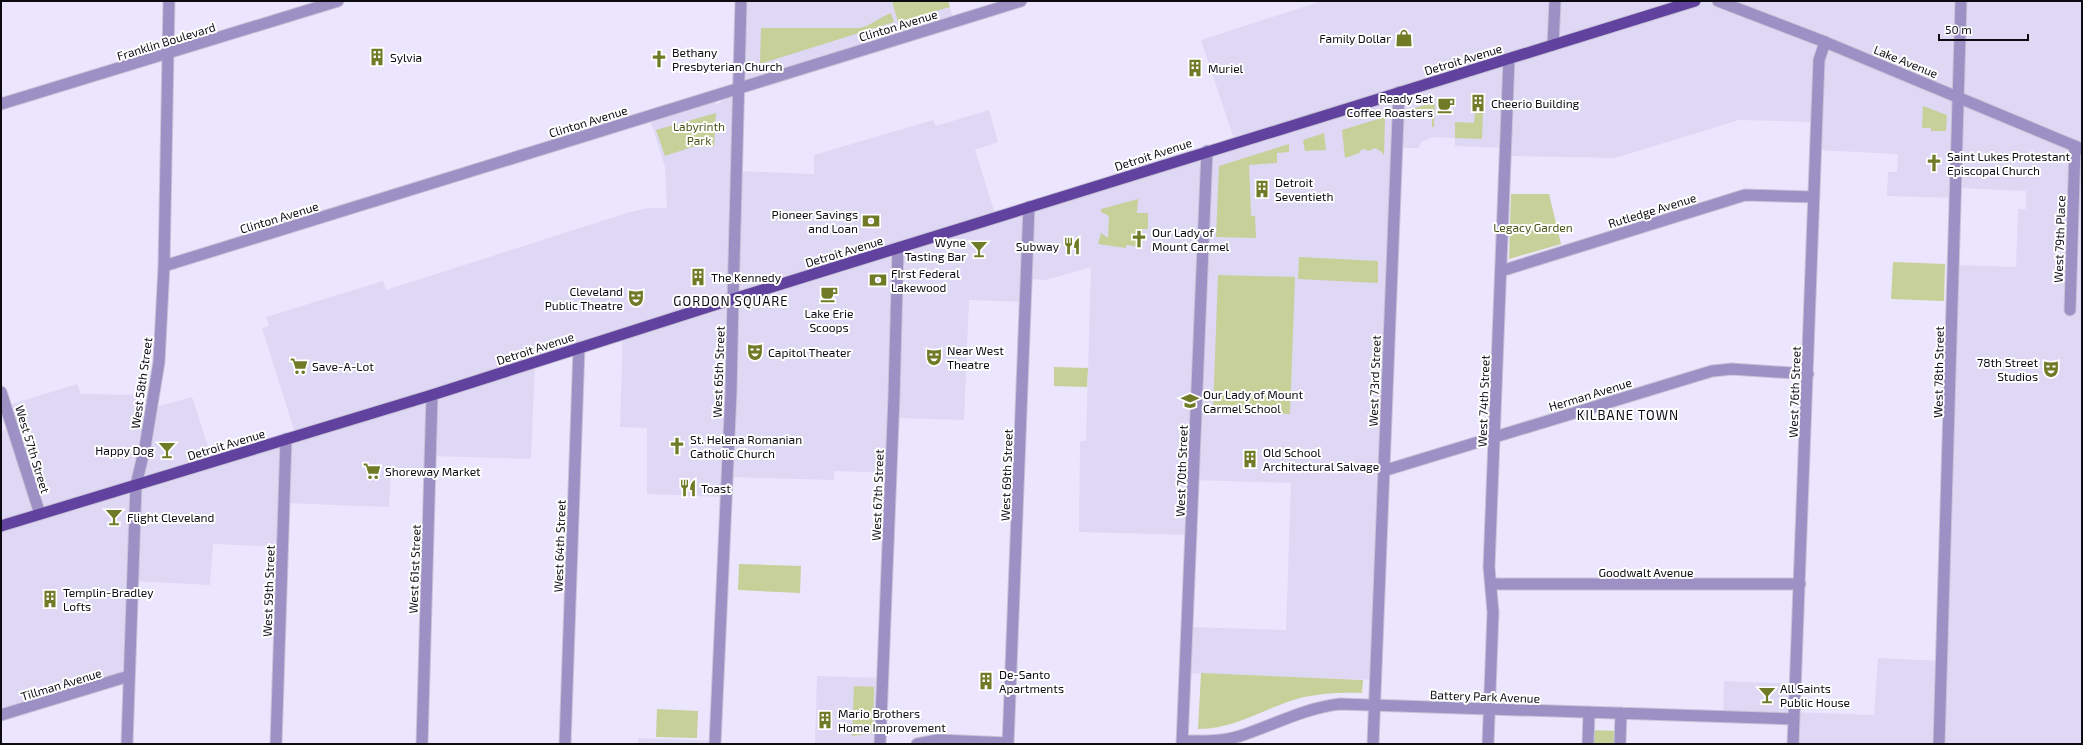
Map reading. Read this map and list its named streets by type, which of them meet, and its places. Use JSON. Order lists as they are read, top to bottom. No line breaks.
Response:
{"streets":{"main road":["Detroit Avenue"],"street":["Clinton Avenue","Franklin Boulevard","Lake Avenue","Rutledge Avenue","West 79th Place","West 65th Street","West 78th Street","West 73rd Street","West 58th Street","West 76th Street","Herman Avenue","West 74th Street","West 57th Street","West 70th Street","West 69th Street","West 67th Street","West 64th Street","West 61st Street","Goodwalt Avenue","West 59th Street","Tillman Avenue","Battery Park Avenue"]},"crossings":[["Clinton Avenue","West 65th Street"],["Clinton Avenue","West 58th Street"],["Franklin Boulevard","West 58th Street"],["Detroit Avenue","West 65th Street"],["Detroit Avenue","West 73rd Street"],["Detroit Avenue","West 58th Street"],["Detroit Avenue","West 74th Street"],["Detroit Avenue","West 57th Street"],["Detroit Avenue","West 70th Street"],["Detroit Avenue","West 69th Street"],["Detroit Avenue","West 67th Street"],["Detroit Avenue","West 64th Street"],["Detroit Avenue","West 61st Street"],["Detroit Avenue","West 59th Street"],["Lake Avenue","West 79th Place"],["Lake Avenue","West 78th Street"],["Lake Avenue","West 76th Street"],["Rutledge Avenue","West 76th Street"],["Rutledge Avenue","West 74th Street"],["West 73rd Street","Herman Avenue"],["West 73rd Street","Battery Park Avenue"],["West 58th Street","Tillman Avenue"],["West 76th Street","Herman Avenue"],["West 76th Street","Goodwalt Avenue"],["West 76th Street","Battery Park Avenue"],["Herman Avenue","West 74th Street"],["West 74th Street","Goodwalt Avenue"],["West 74th Street","Battery Park Avenue"],["West 70th Street","Battery Park Avenue"]],"districts":["GORDON SQUARE","KILBANE TOWN"],"parks":["Labyrinth Park","Legacy Garden"],"places":{"shop":["Family Dollar"],"building":["Sylvia","Muriel","Cheerio Building","Detroit Seventieth","The Kennedy","Old School Architectural Salvage","Templin-Bradley Lofts","De-Santo Apartments","Mario Brothers Home Improvement"],"church":["Bethany Presbyterian Church","Saint Lukes Protestant Episcopal Church","Our Lady of Mount Carmel","St. Helena Romanian Catholic Church"],"cafe":["Ready Set Coffee Roasters","Lake Erie Scoops"],"bank":["Pioneer Savings and Loan","FIrst Federal Lakewood"],"restaurant":["Subway","Toast"],"bar":["Wyne Tasting Bar","Happy Dog","Flight Cleveland","All Saints Public House"],"theatre":["Cleveland Public Theatre","Capitol Theater","Near West Theatre","78th Street Studios"],"supermarket":["Save-A-Lot","Shoreway Market"],"school or university":["Our Lady of Mount Carmel School"]},"scale_bar":"50 m"}
